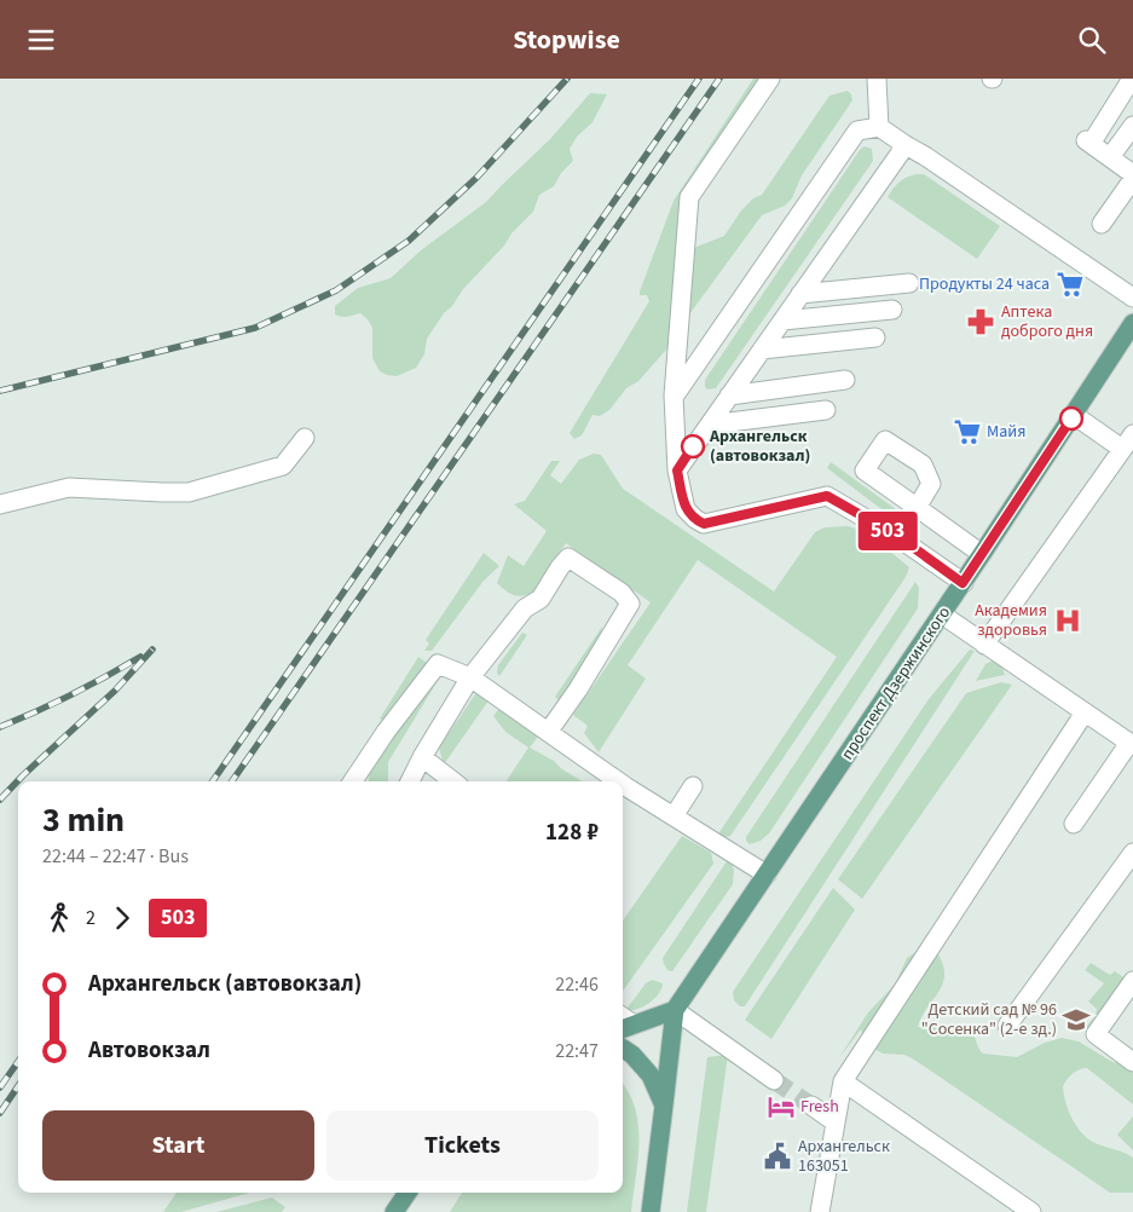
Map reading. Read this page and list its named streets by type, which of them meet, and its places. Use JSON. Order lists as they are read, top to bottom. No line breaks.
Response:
{"streets":{"main road":["проспект Дзержинского"]},"places":{"supermarket":["Продукты 24 часа","Майя"],"pharmacy":["Аптека доброго дня"],"other":["Архангельск (автовокзал)"],"hospital":["Академия здоровья"],"school or university":["Детский сад № 96 \"Сосенка\" (2-е зд.)"],"hotel":["Fresh"],"public building":["Архангельск 163051"]},"lines":["bus line 503"],"page":{"header":"Stopwise","on_map":"503","heading":["3 min","22:44 – 22:47 · Bus","128 ₽"],"legs":["2","503"],"list":[{"name":"Архангельск (автовокзал)","value":"22:46"},{"name":"Автовокзал","value":"22:47"}],"buttons":["Start","Tickets"]}}
